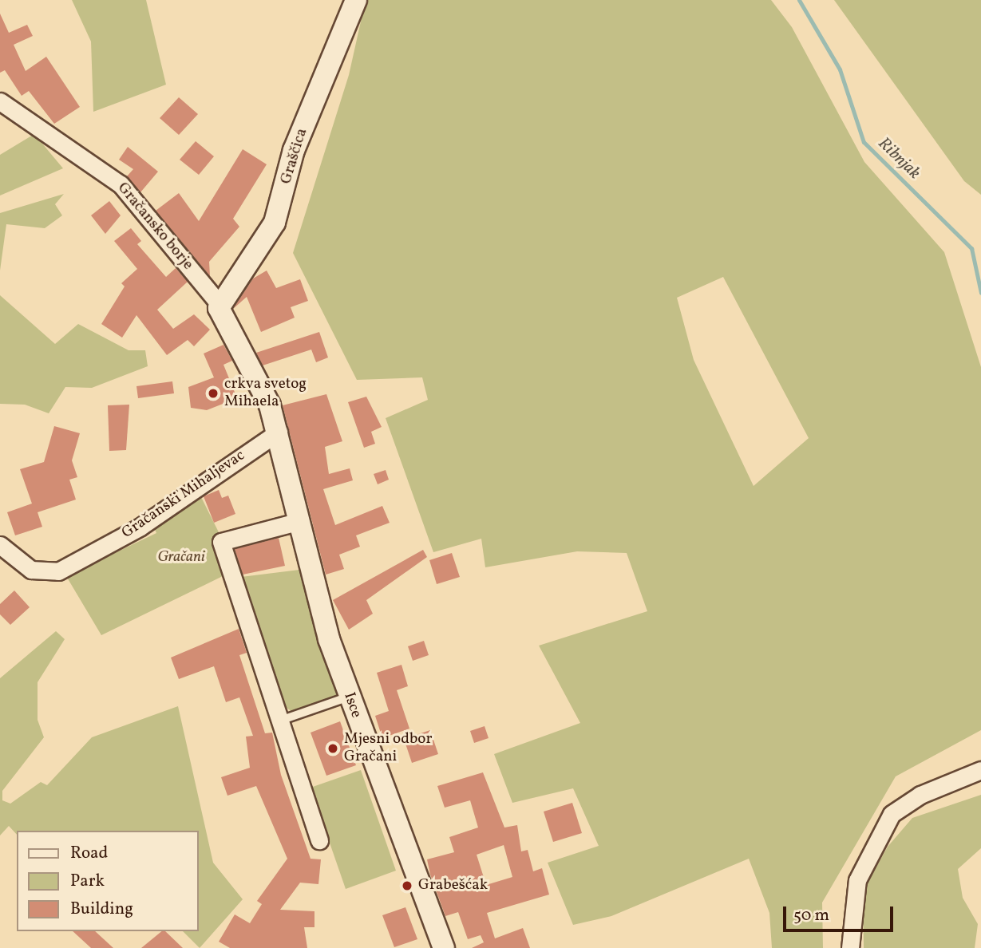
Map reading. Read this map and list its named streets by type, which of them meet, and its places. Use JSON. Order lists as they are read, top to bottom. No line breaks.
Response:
{"streets":{"street":["Graščica","Gračansko borje","Gračanski Mihaljevac","Isce"]},"crossings":[["Graščica","Gračansko borje"],["Graščica","Isce"],["Gračansko borje","Isce"],["Gračanski Mihaljevac","Isce"]],"water":["Ribnjak"],"parks":["Gračani"],"places":["crkva svetog Mihaela","Mjesni odbor Gračani","Grabešćak"],"legend":["Road","Park","Building"],"scale_bar":"50 m"}
